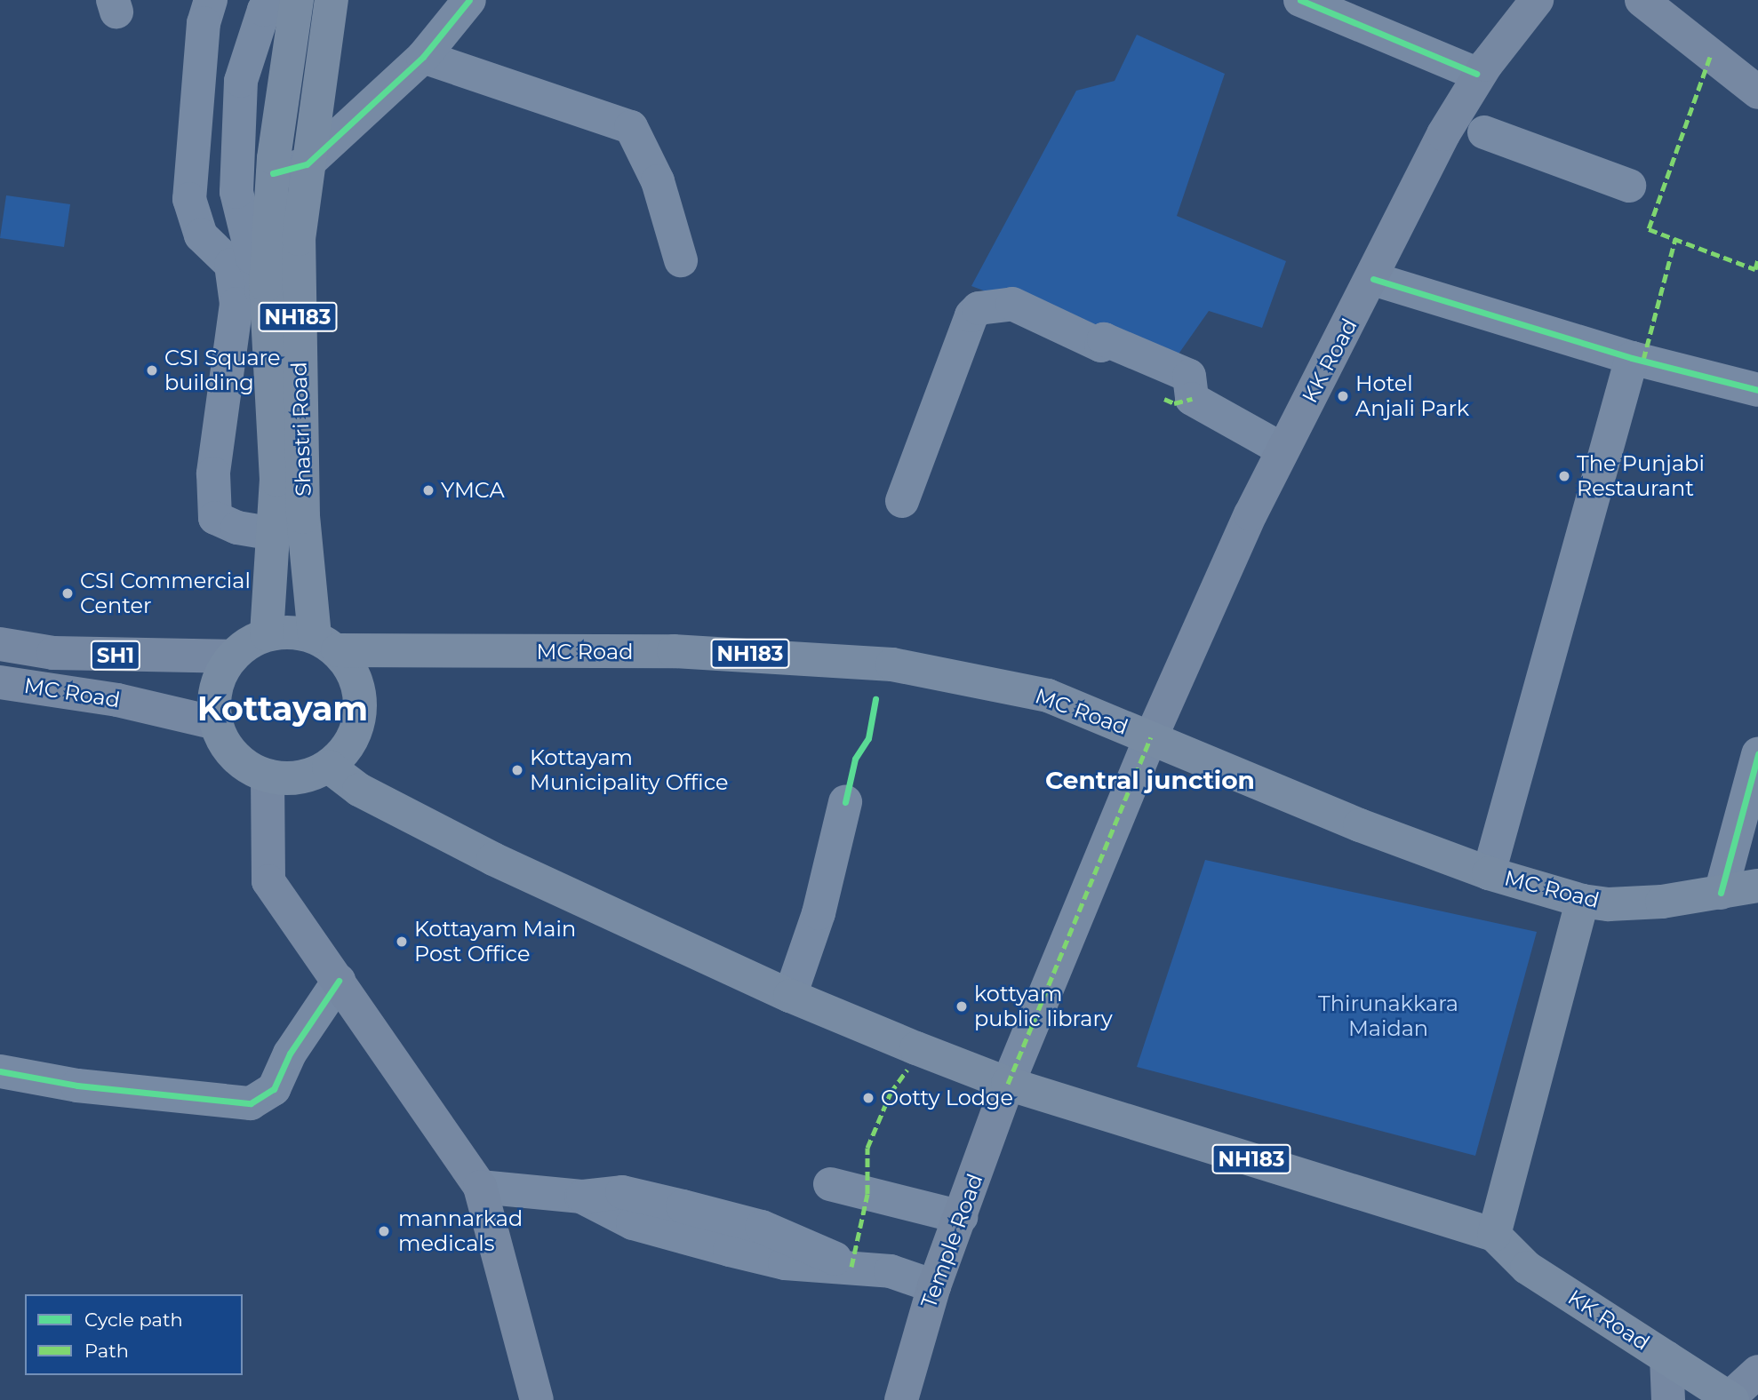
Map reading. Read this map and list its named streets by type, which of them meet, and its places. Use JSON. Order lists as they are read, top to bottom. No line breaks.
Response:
{"streets":{"highway":["NH183","KK Road","Shastri Road","MC Road"],"main road":["SH1","Temple Road"]},"crossings":[["NH183","KK Road"],["NH183","Shastri Road"],["NH183","MC Road"],["NH183","Temple Road"],["KK Road","MC Road"],["Shastri Road","MC Road"]],"districts":["Kottayam","Central junction"],"parks":["Thirunakkara Maidan"],"places":["CSI Square building","Hotel Anjali Park","The Punjabi Restaurant","YMCA","CSI Commercial Center","Kottayam Municipality Office","Kottayam Main Post Office","kottyam public library","Ootty Lodge","mannarkad medicals"],"legend":["Cycle path","Path"]}
